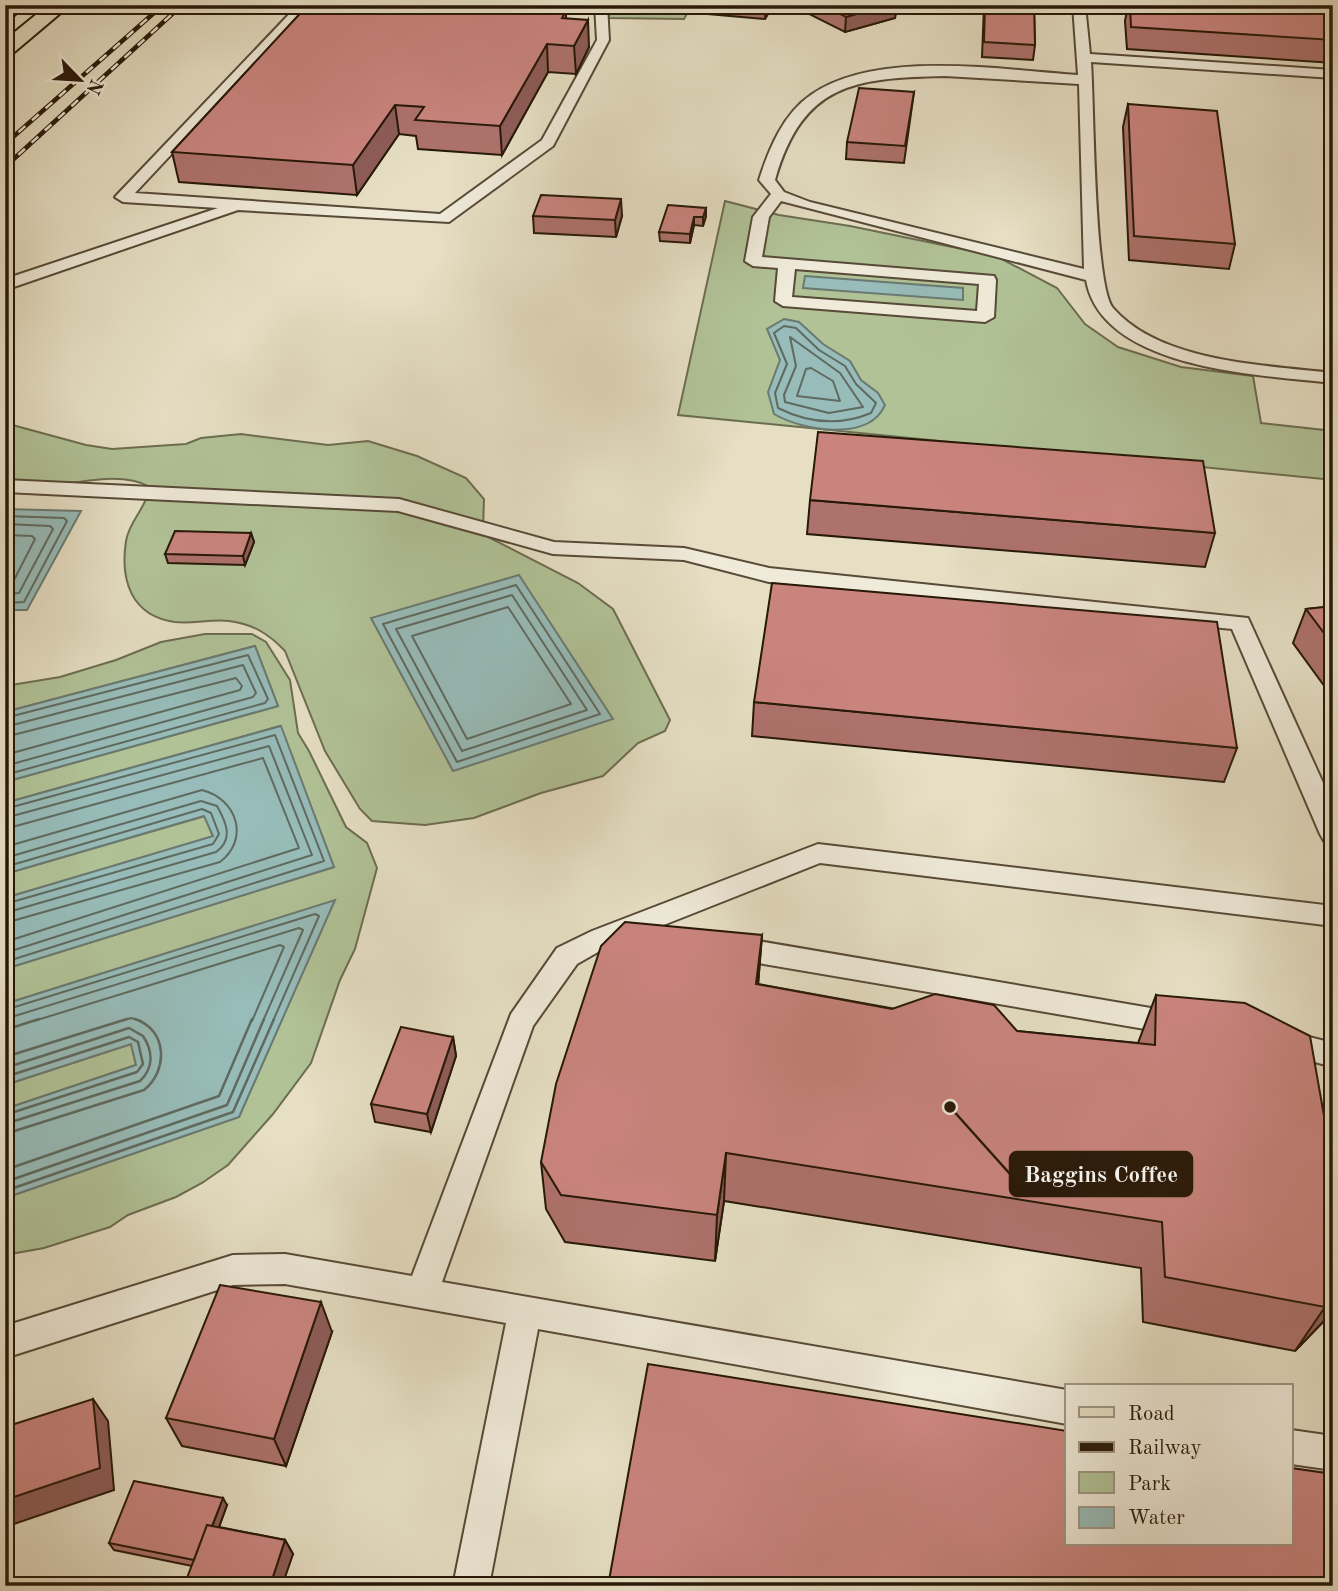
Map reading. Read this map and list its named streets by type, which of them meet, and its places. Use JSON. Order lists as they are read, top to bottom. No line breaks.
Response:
{"places":["Baggins Coffee"],"legend":["Road","Railway","Park","Water"],"north":"bottom right"}
